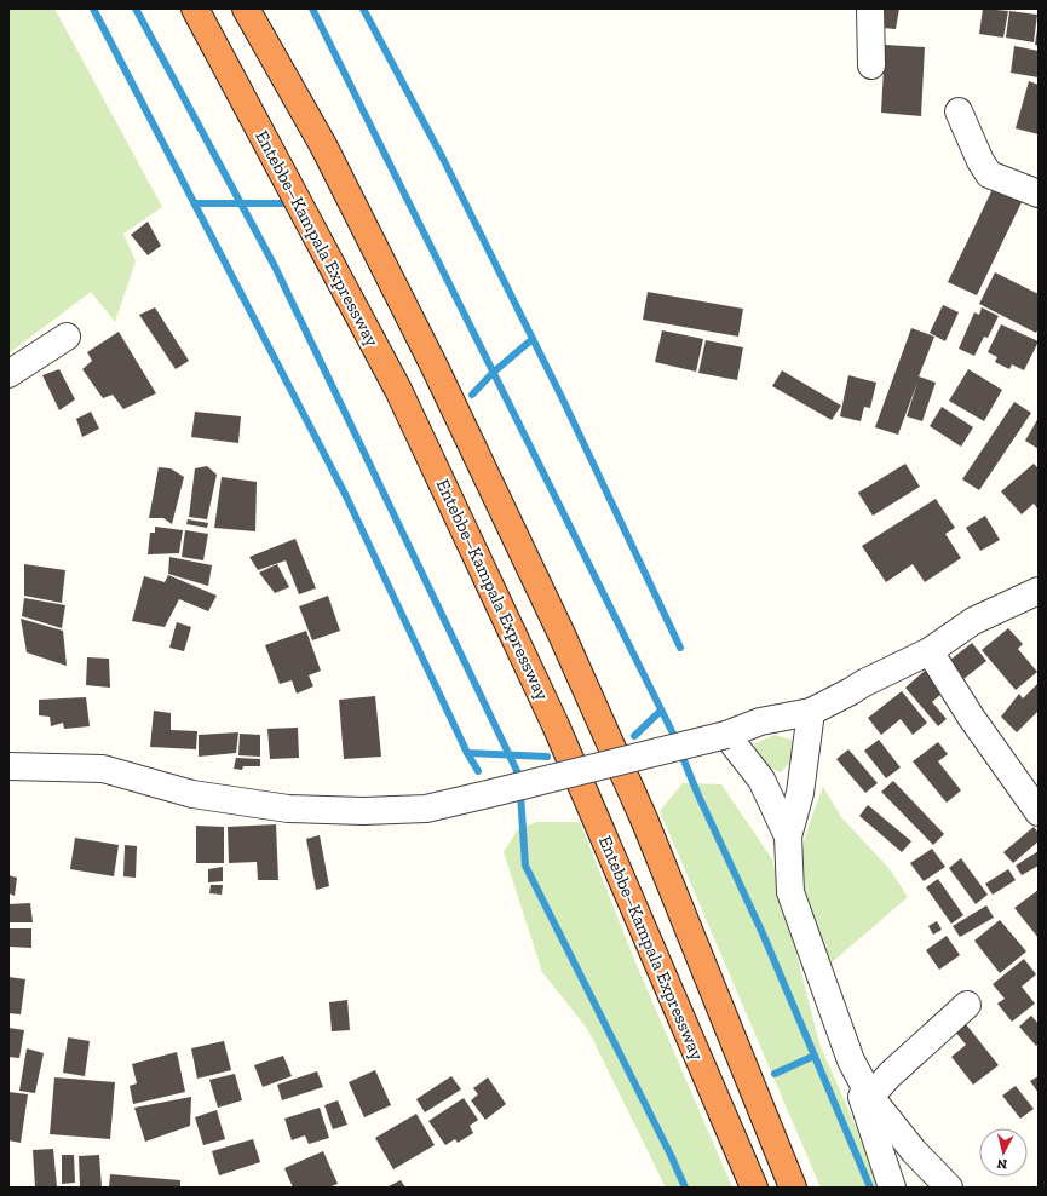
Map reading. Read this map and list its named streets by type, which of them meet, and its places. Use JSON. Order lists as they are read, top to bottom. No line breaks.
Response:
{"streets":{"highway":["Entebbe–Kampala Expressway"]},"north":"bottom"}
